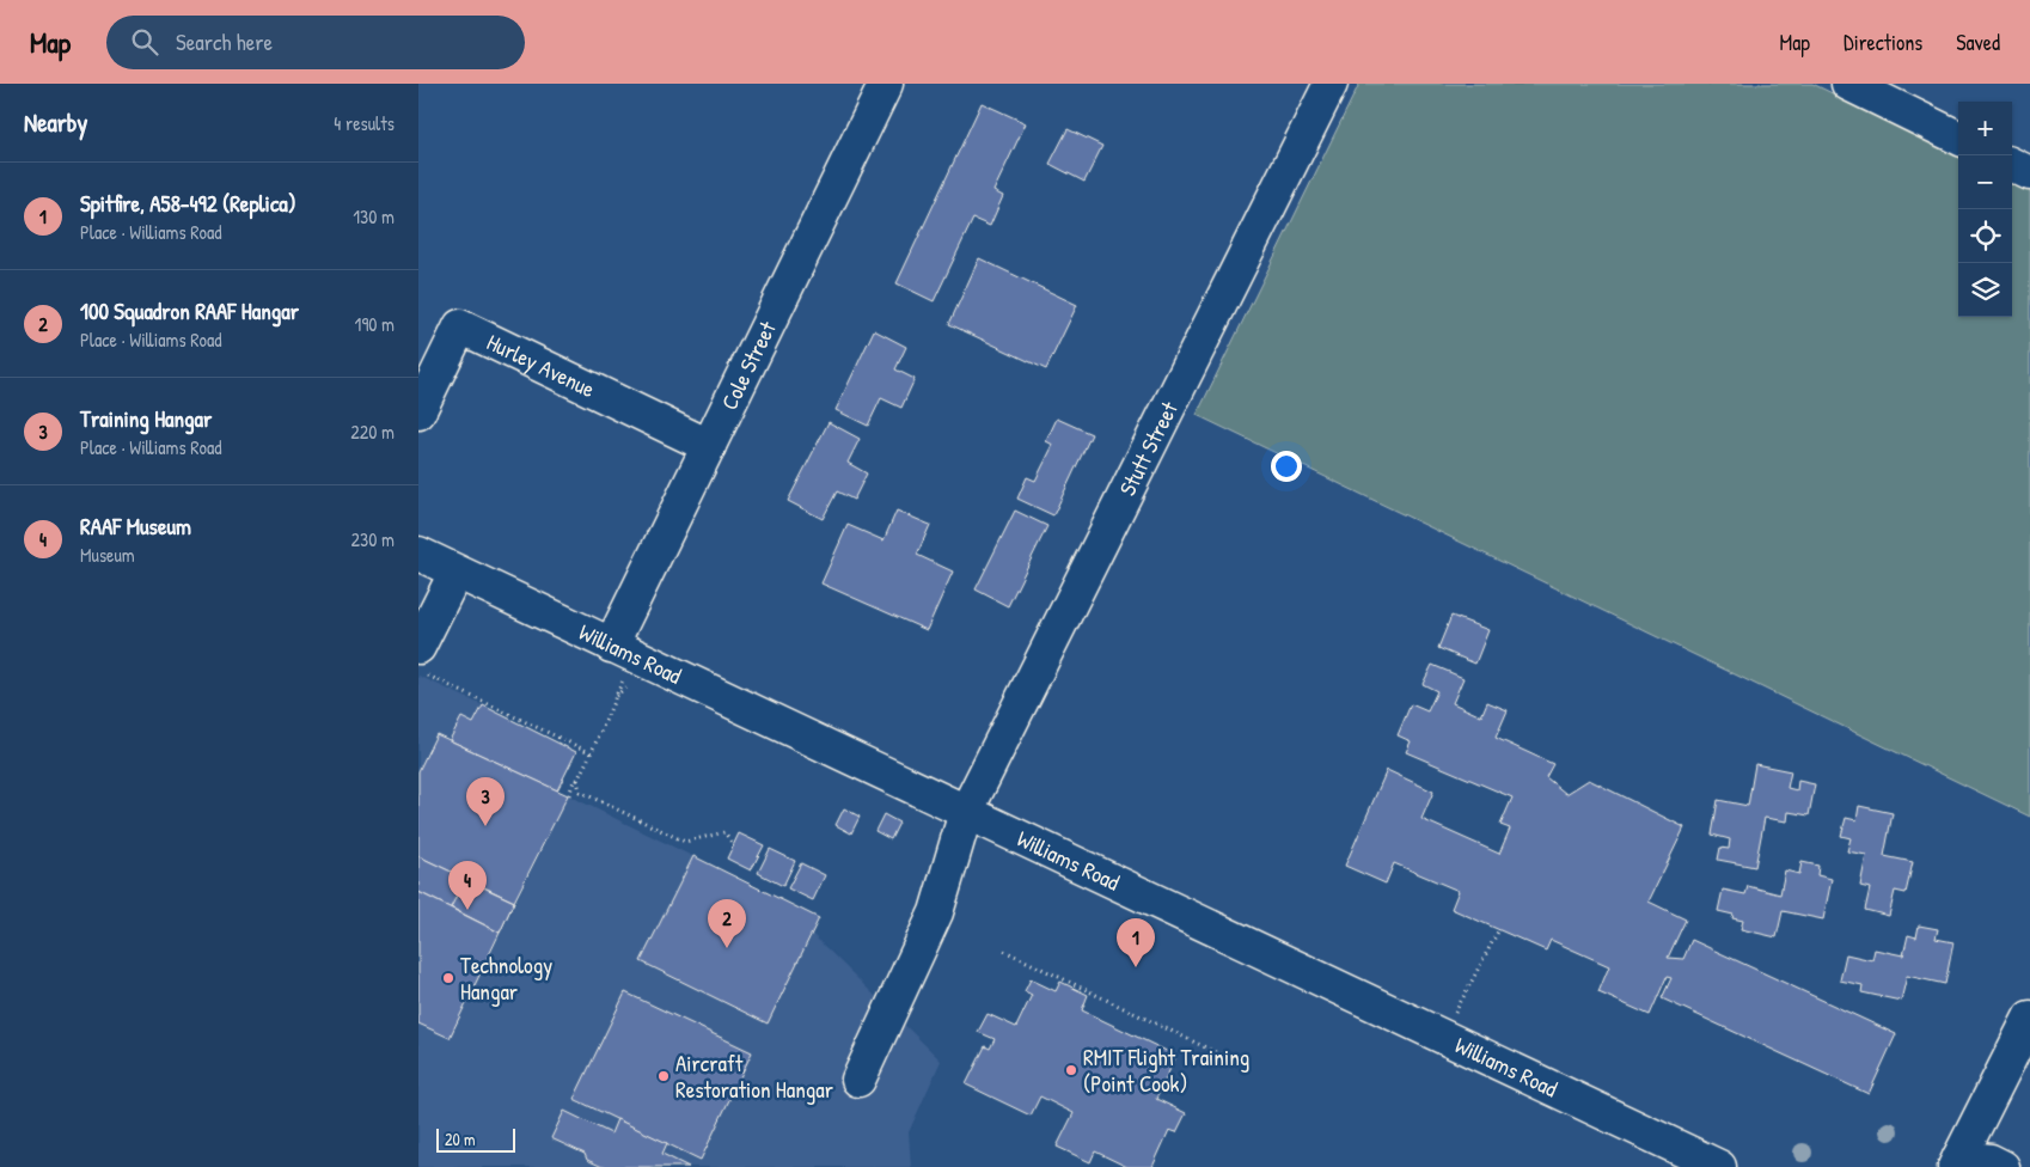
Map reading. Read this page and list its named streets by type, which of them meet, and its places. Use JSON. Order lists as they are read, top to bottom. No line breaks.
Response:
{"streets":{"street":["Cole Street","Hurley Avenue","Stutt Street","Williams Road"]},"crossings":[["Cole Street","Hurley Avenue"],["Cole Street","Williams Road"],["Stutt Street","Williams Road"]],"places":["Technology Hangar","RMIT Flight Training (Point Cook)","Aircraft Restoration Hangar"],"scale_bar":"20 m","page":{"header":"Map","search":"Search here","nav":["Map","Directions","Saved"],"heading":["Nearby","4 results"],"map_buttons":["+","−"],"list":[{"mark":"1","name":"Spitfire, A58-492 (Replica)","note":"Place · Williams Road","value":"130 m"},{"mark":"2","name":"100 Squadron RAAF Hangar","note":"Place · Williams Road","value":"190 m"},{"mark":"3","name":"Training Hangar","note":"Place · Williams Road","value":"220 m"},{"mark":"4","name":"RAAF Museum","note":"Museum","value":"230 m"}],"pins":["3","4","2","1"],"scale":"20 m"}}
